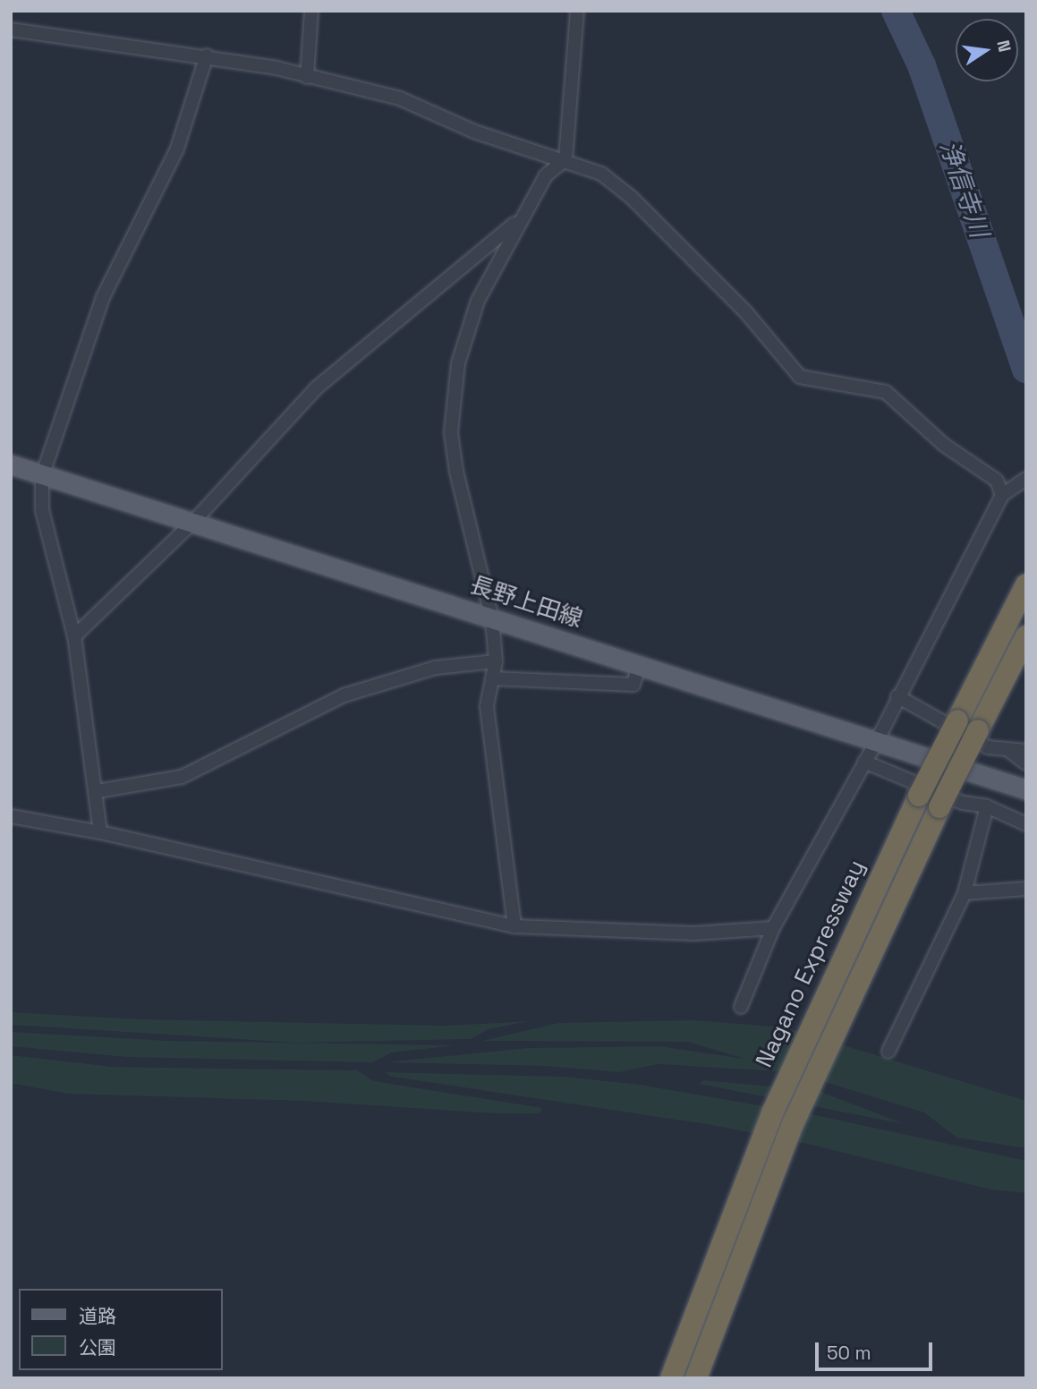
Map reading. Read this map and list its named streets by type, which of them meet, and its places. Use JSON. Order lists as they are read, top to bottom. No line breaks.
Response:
{"streets":{"highway":["Nagano Expressway"],"main road":["長野上田線"]},"water":["浄信寺川"],"legend":["道路","公園"],"scale_bar":"50 m","north":"right"}
